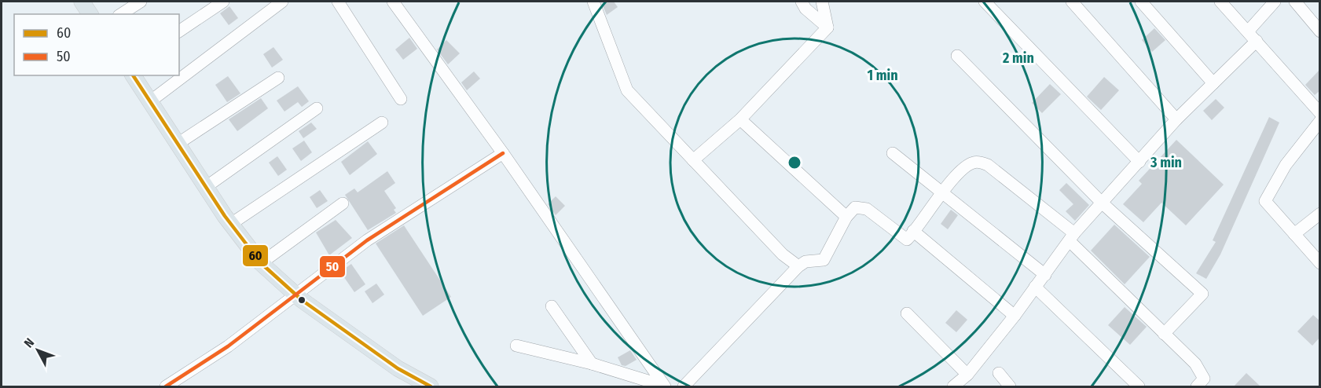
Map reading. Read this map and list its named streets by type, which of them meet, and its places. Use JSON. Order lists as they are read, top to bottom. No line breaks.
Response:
{"lines":["transit line 60","transit line 50"],"legend":["60","50"],"north":"top left","rings":["2 min","1 min","3 min"]}
